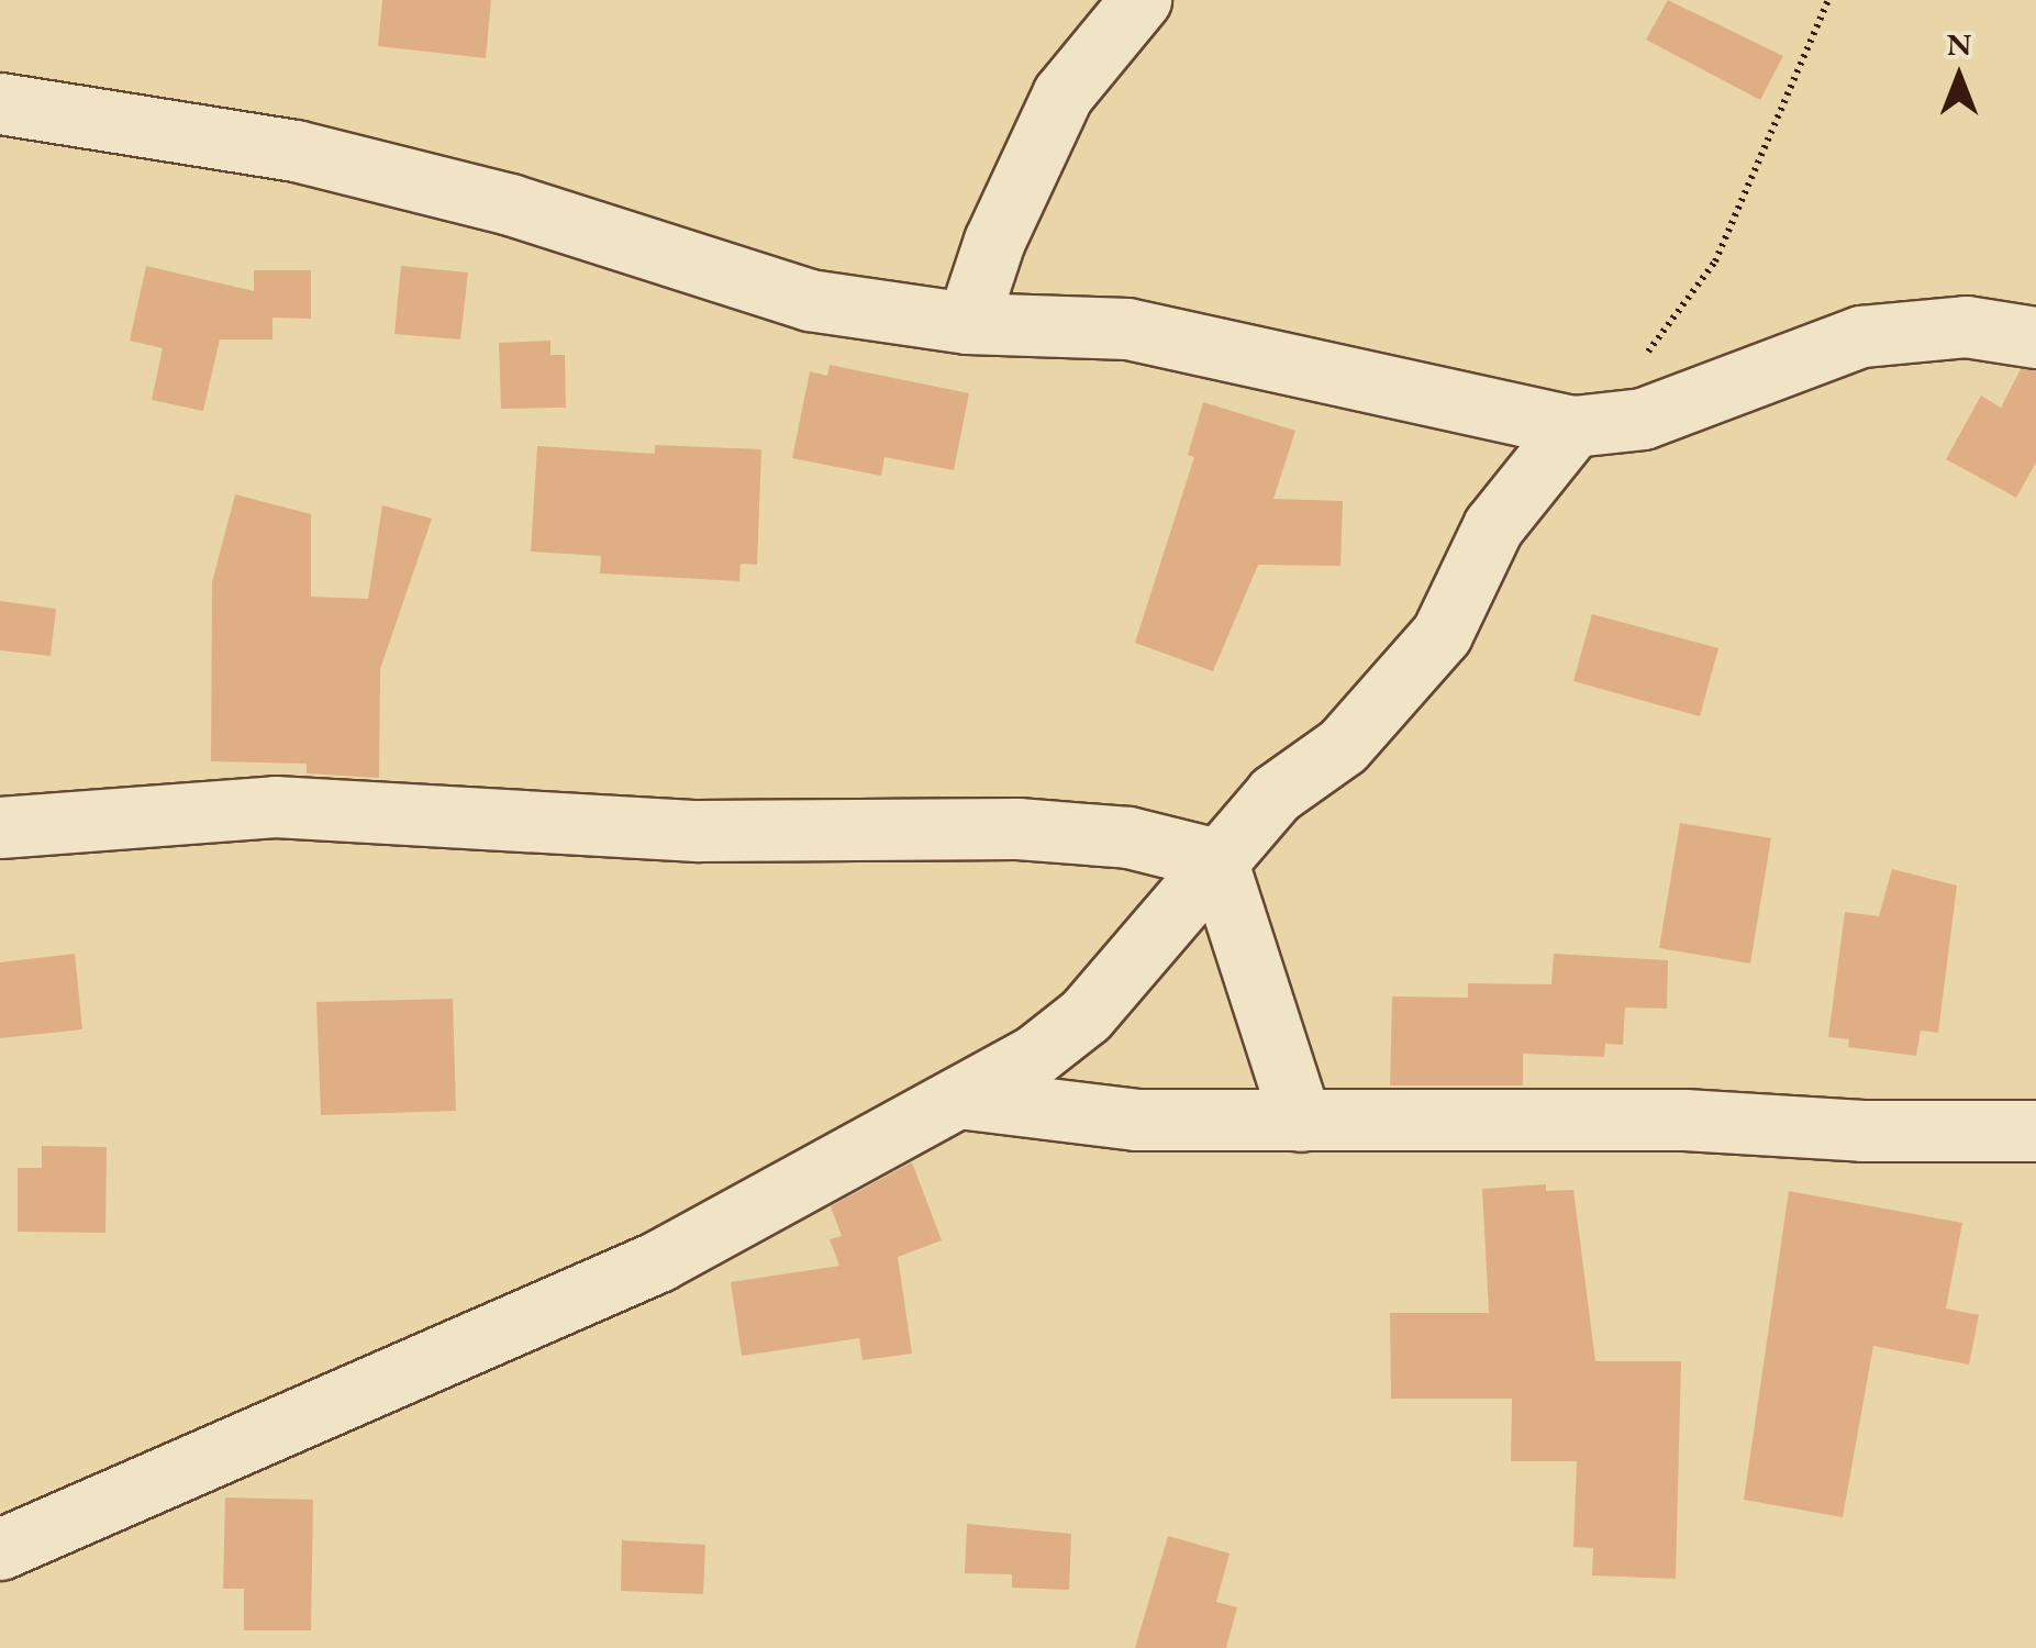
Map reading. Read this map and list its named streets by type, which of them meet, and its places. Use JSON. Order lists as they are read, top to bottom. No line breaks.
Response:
{"north":"top"}
